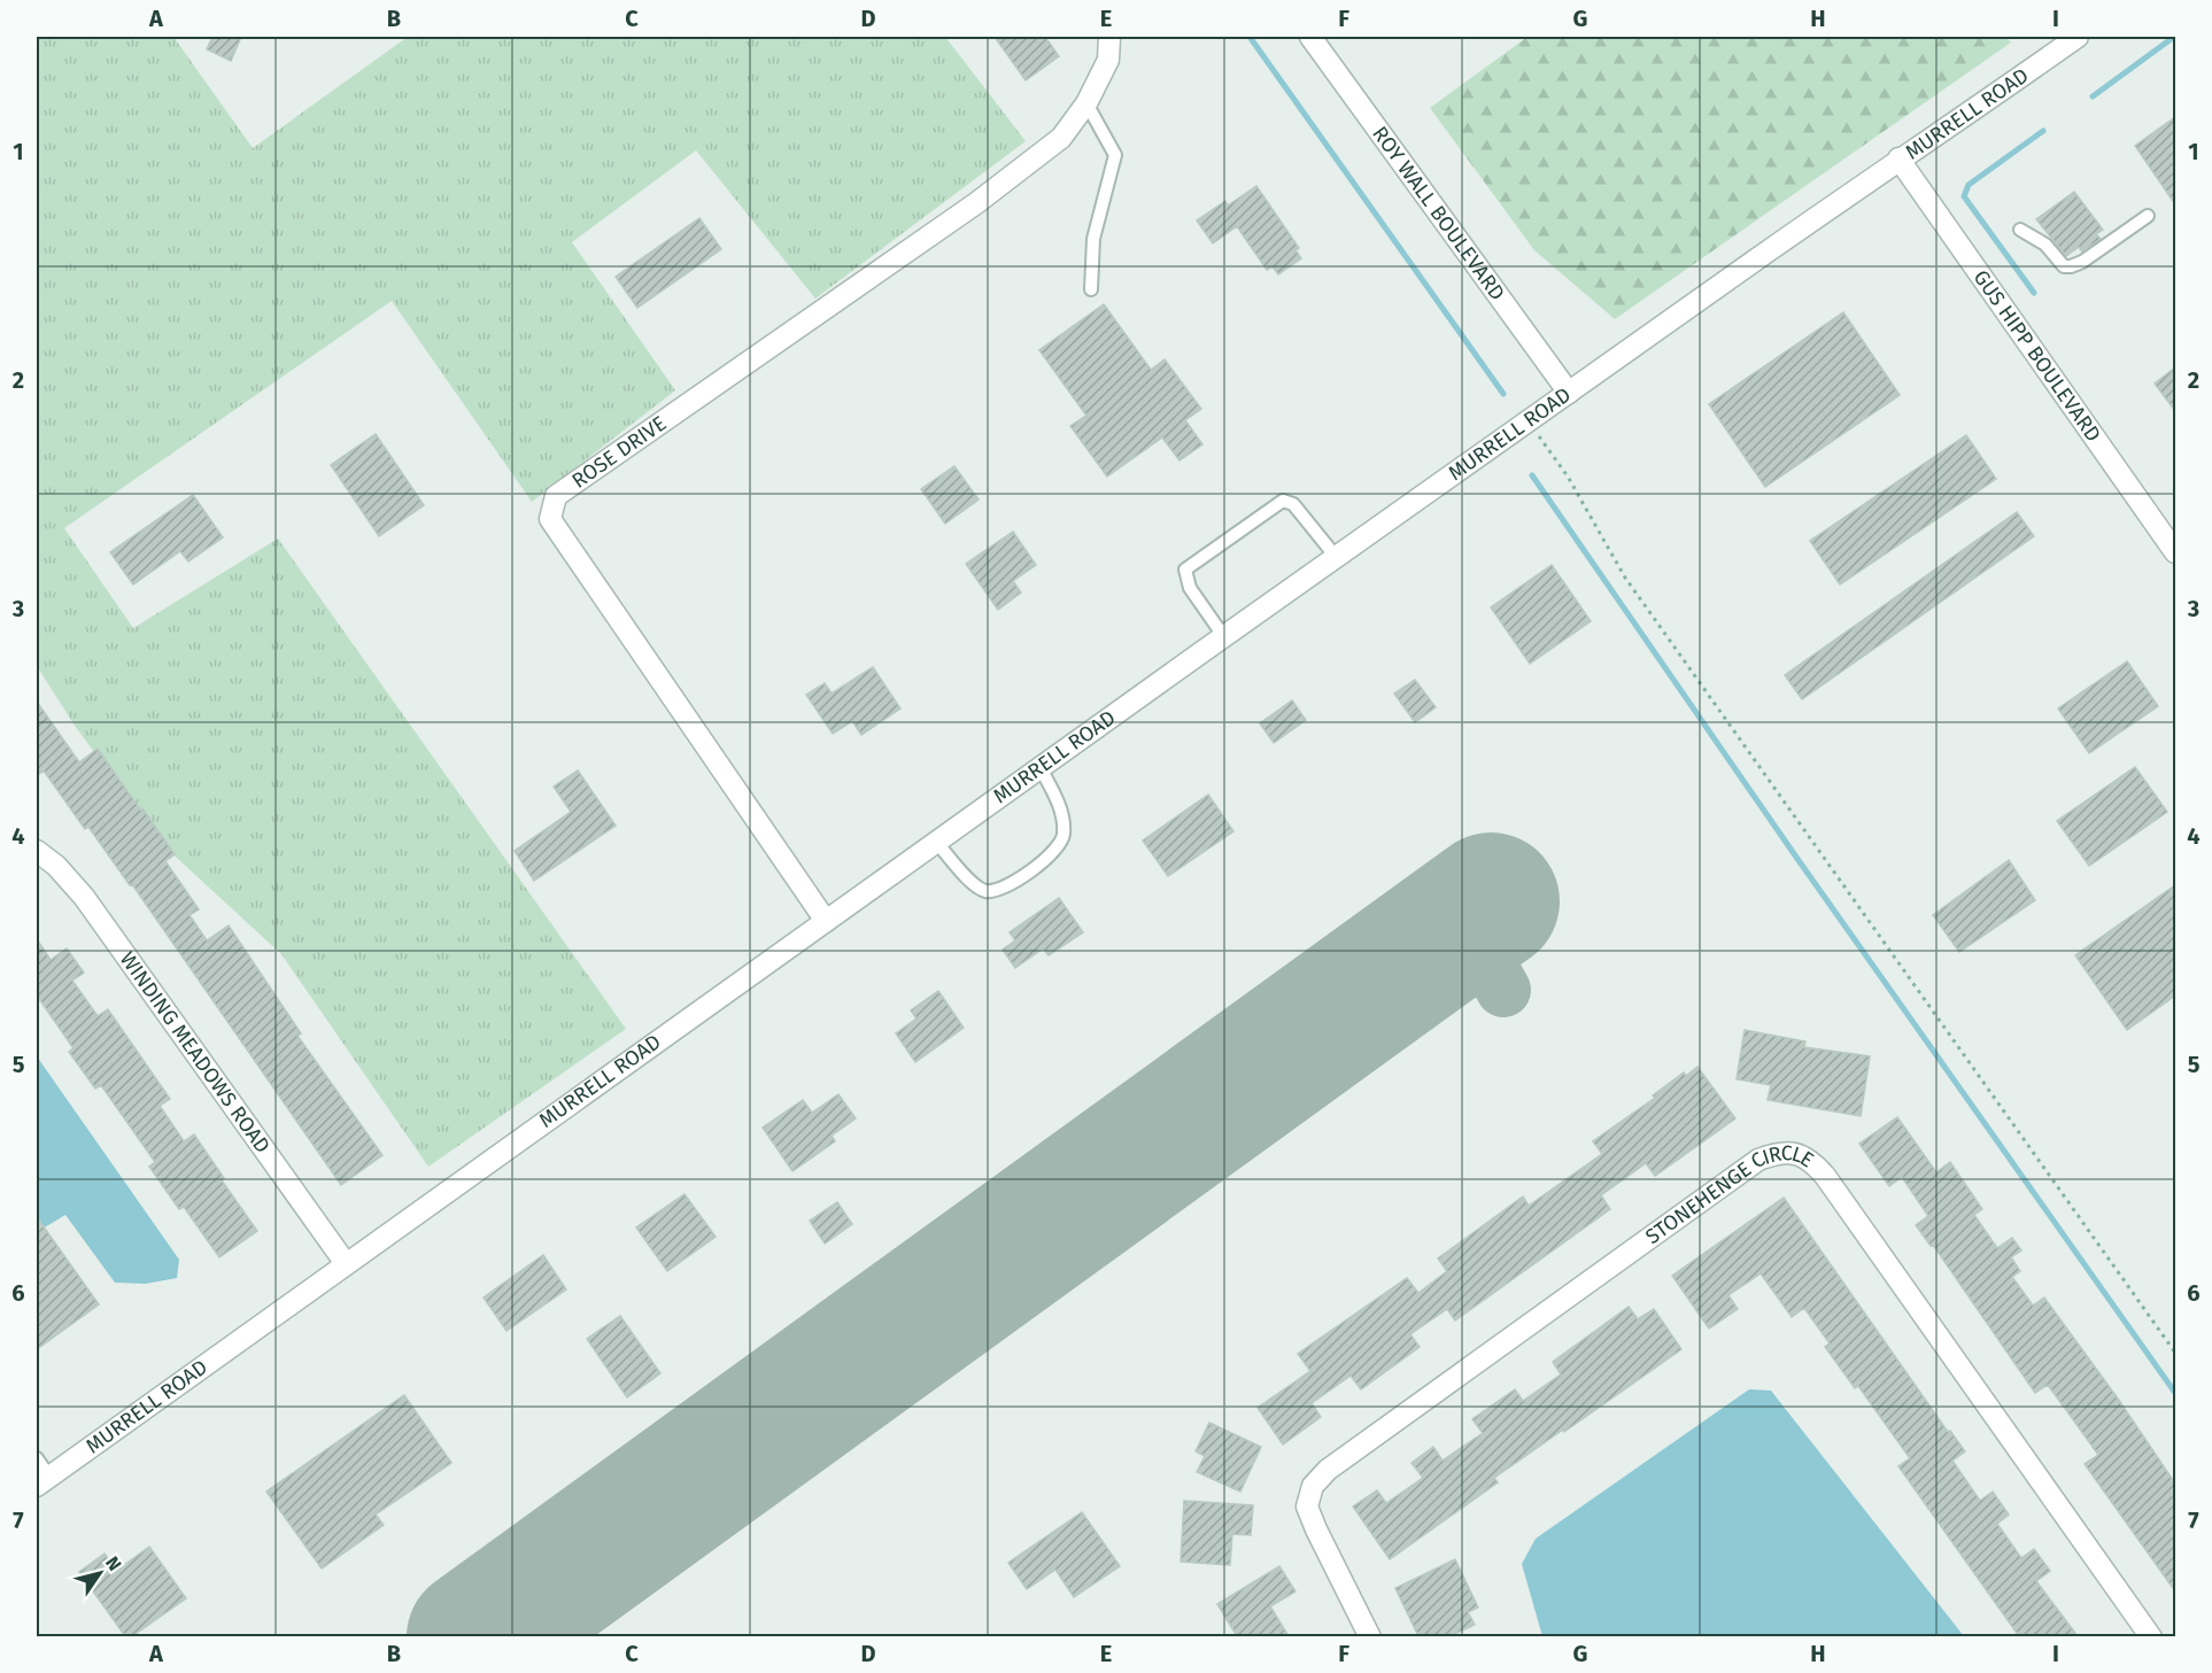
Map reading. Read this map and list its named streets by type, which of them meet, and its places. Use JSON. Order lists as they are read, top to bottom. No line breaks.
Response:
{"streets":{"street":["MURRELL ROAD","ROY WALL BOULEVARD","GUS HIPP BOULEVARD","ROSE DRIVE","WINDING MEADOWS ROAD","STONEHENGE CIRCLE"]},"crossings":[["MURRELL ROAD","ROY WALL BOULEVARD"],["MURRELL ROAD","GUS HIPP BOULEVARD"],["MURRELL ROAD","ROSE DRIVE"],["MURRELL ROAD","WINDING MEADOWS ROAD"]],"north":"top right","grid":{"columns":["A","B","C","D","E","F","G","H","I"],"rows":["1","2","3","4","5","6","7"]}}
